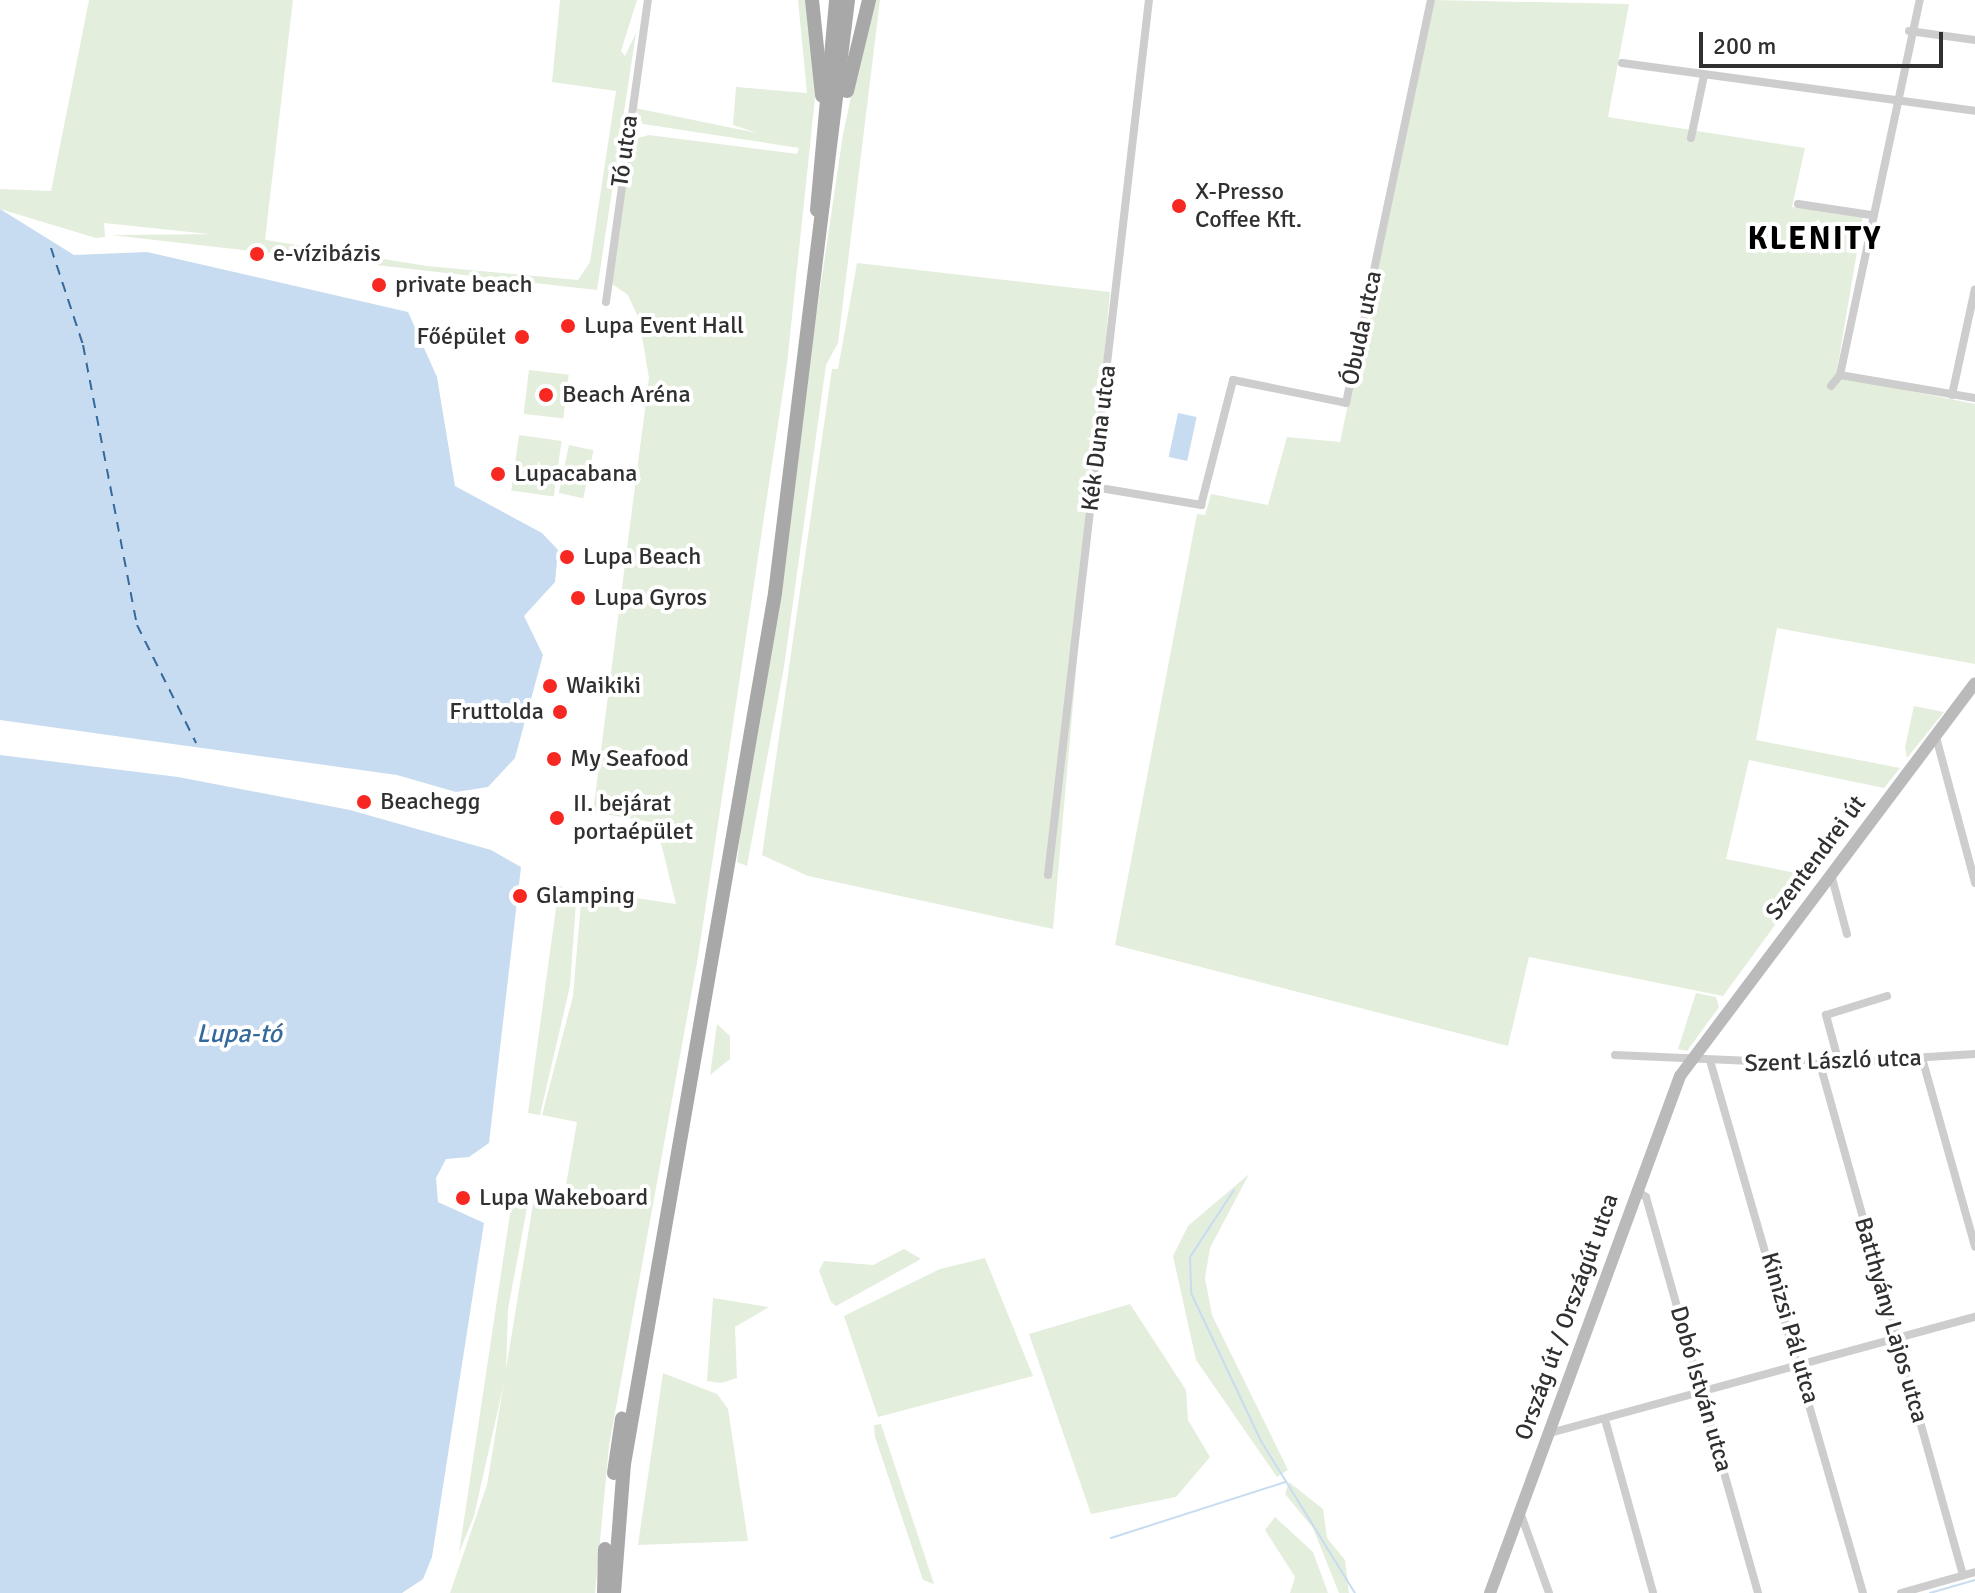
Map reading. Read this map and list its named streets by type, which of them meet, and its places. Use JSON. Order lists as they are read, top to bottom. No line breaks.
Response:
{"streets":{"main road":["Szentendrei út","Ország út / Országút utca"],"street":["Tó utca","Óbuda utca","Kék Duna utca","Szent László utca","Batthyány Lajos utca","Kinizsi Pál utca","Dobó István utca"]},"crossings":[["Óbuda utca","Kék Duna utca"],["Szentendrei út","Szent László utca"],["Szentendrei út","Ország út / Országút utca"],["Szent László utca","Ország út / Országút utca"],["Szent László utca","Batthyány Lajos utca"],["Szent László utca","Kinizsi Pál utca"],["Ország út / Országút utca","Dobó István utca"]],"districts":["KLENITY"],"water":["Lupa-tó"],"places":["X-Presso Coffee Kft.","e-vízibázis","private beach","Lupa Event Hall","Főépület","Beach Aréna","Lupacabana","Lupa Beach","Lupa Gyros","Waikiki","Fruttolda","My Seafood","Beachegg","II. bejárat portaépület","Glamping","Lupa Wakeboard"],"scale_bar":"200 m"}
